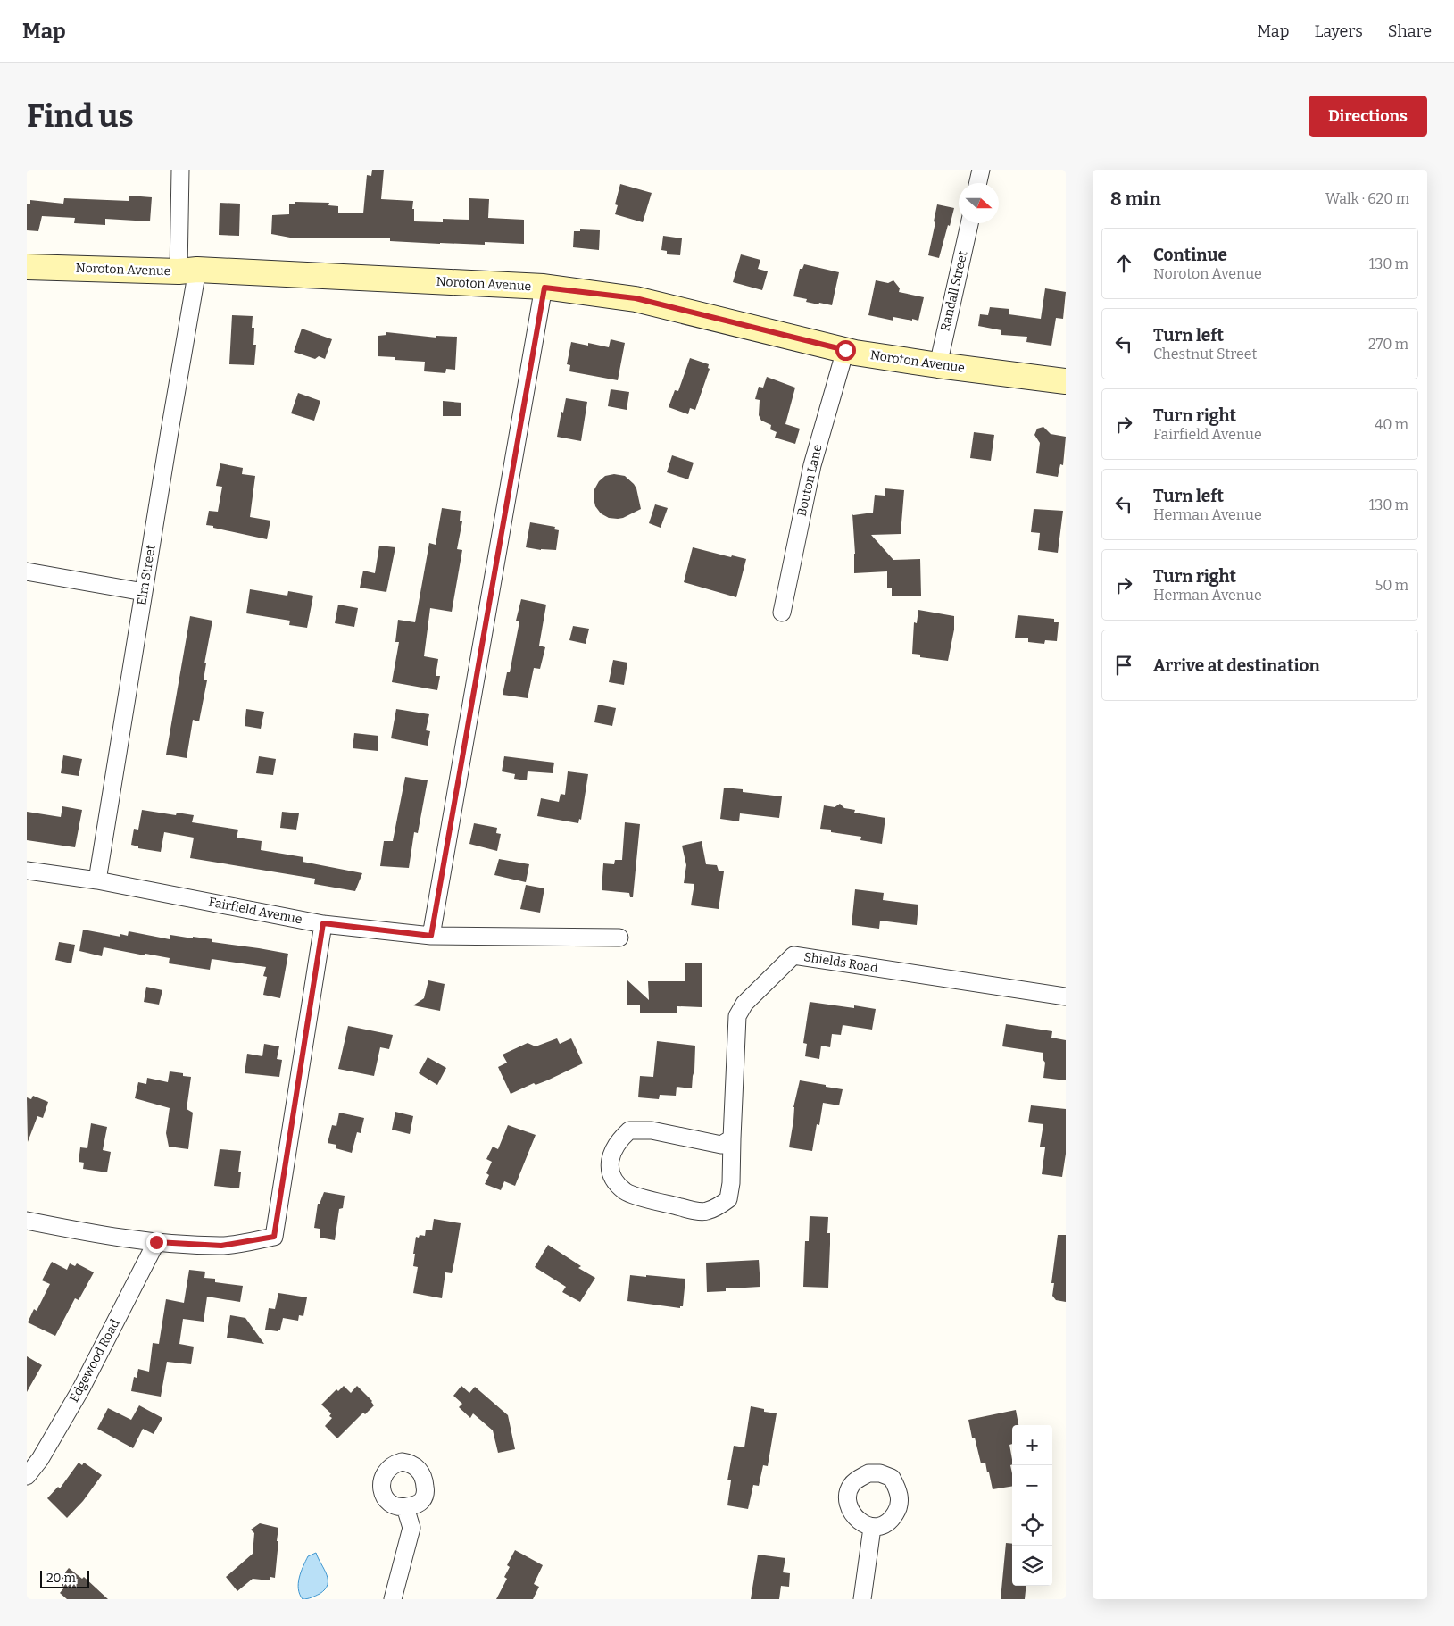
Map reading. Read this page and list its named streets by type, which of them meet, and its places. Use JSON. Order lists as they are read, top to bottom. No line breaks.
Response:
{"streets":{"main road":["Noroton Avenue"],"street":["Randall Street","Bouton Lane","Elm Street","Fairfield Avenue","Shields Road","Edgewood Road"]},"crossings":[["Noroton Avenue","Randall Street"],["Noroton Avenue","Bouton Lane"],["Noroton Avenue","Elm Street"],["Elm Street","Fairfield Avenue"]],"scale_bar":"20 m","north":"right","page":{"header":"Map","nav":["Map","Layers","Share"],"buttons":"Directions","title":"Find us","heading":["8 min","Walk · 620 m"],"list":[["Continue","Noroton Avenue","130 m"],["Turn left","Chestnut Street","270 m"],["Turn right","Fairfield Avenue","40 m"],["Turn left","Herman Avenue","130 m"],["Turn right","Herman Avenue","50 m"],"Arrive at destination"],"map_buttons":["+","−"],"scale":"20 m"}}
